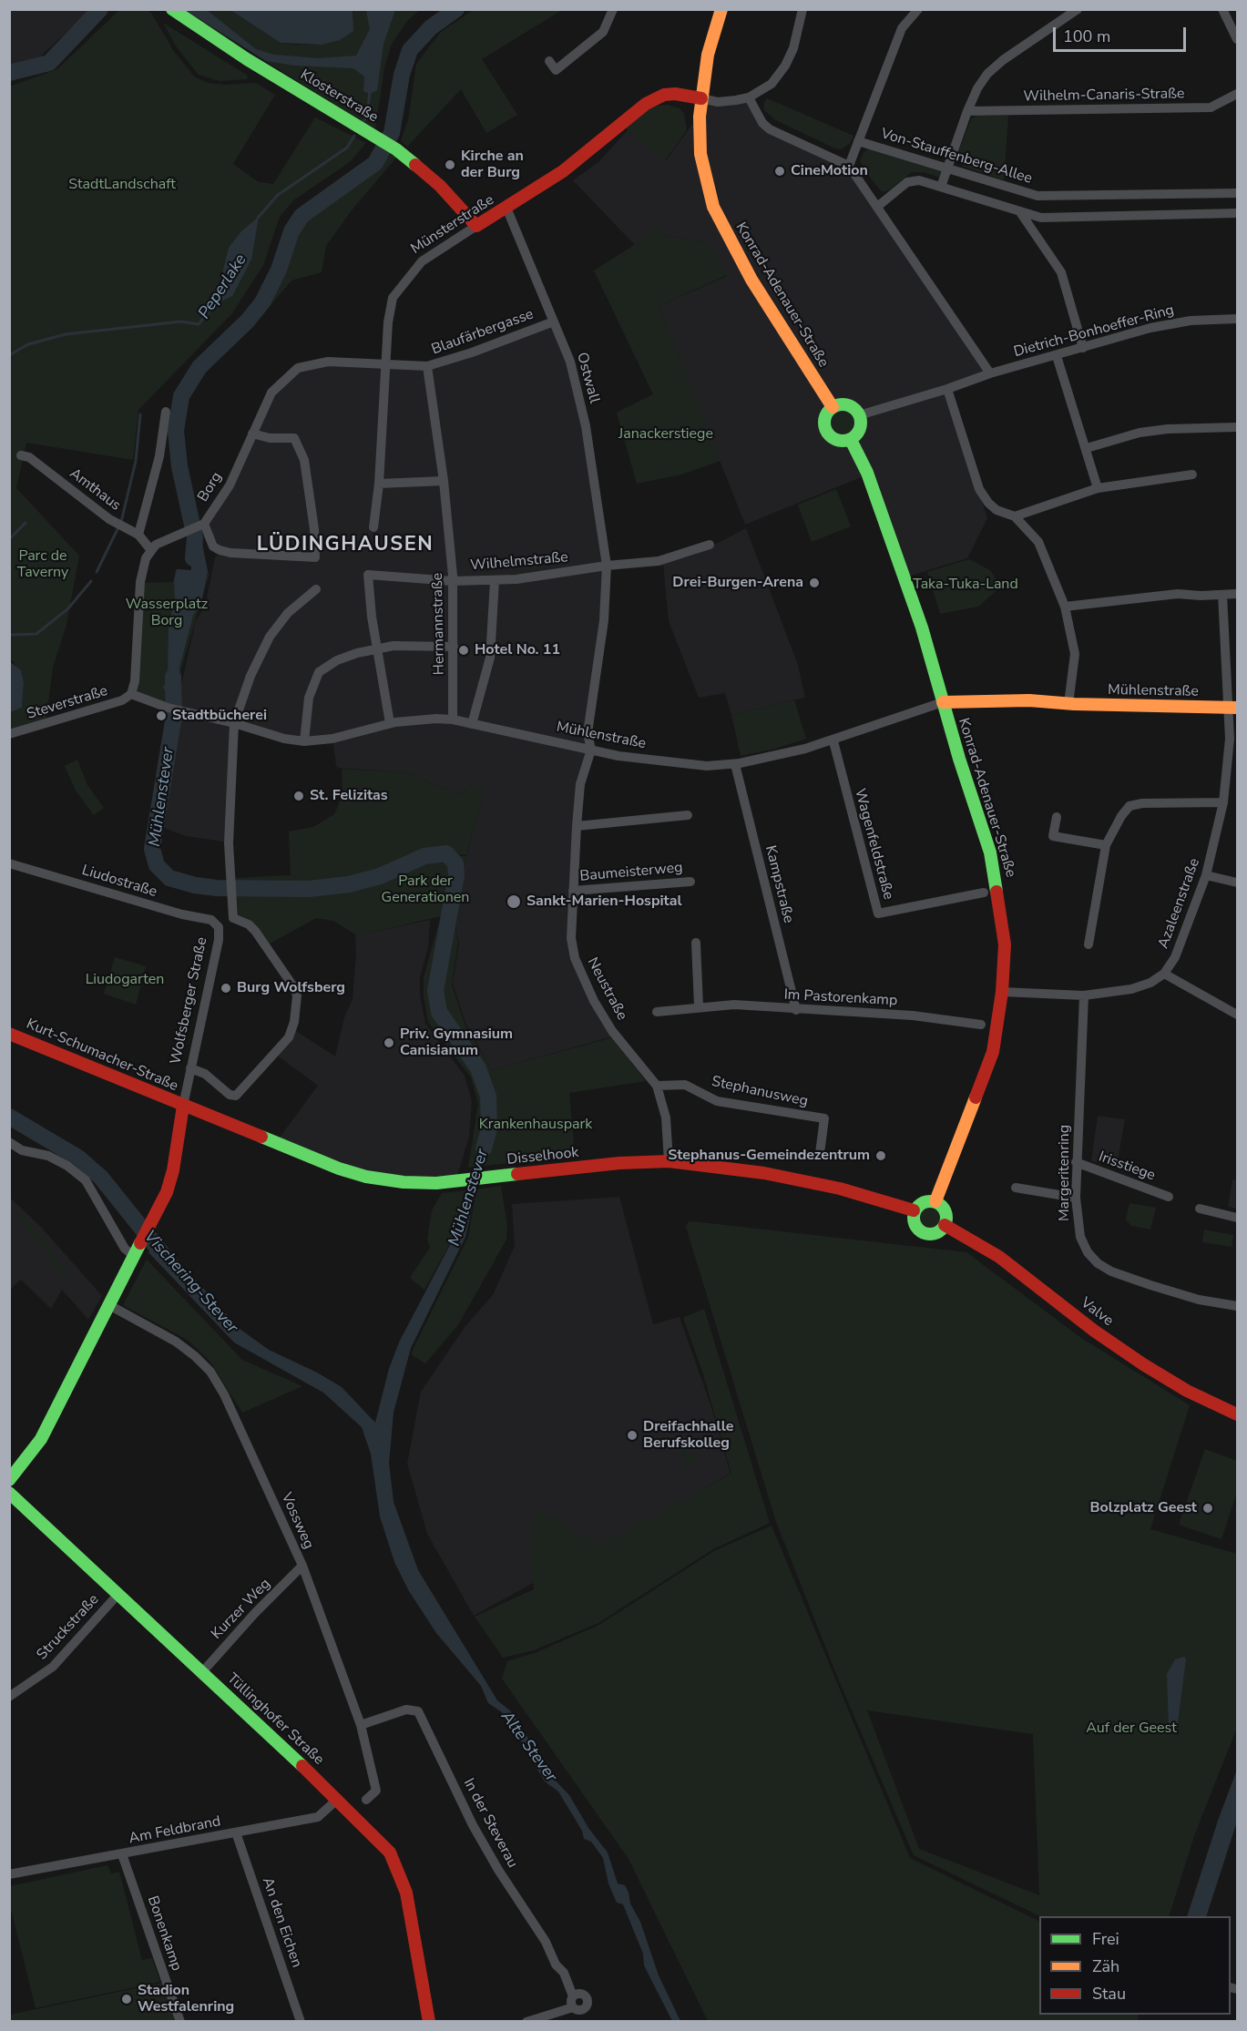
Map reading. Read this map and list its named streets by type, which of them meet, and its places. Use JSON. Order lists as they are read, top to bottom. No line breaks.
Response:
{"streets":{"main road":["Klosterstraße","Münsterstraße","Konrad-Adenauer-Straße","Mühlenstraße","Wolfsberger Straße","Kurt-Schumacher-Straße","Disselhook","Valve","Tüllinghofer Straße"],"street":["Wilhelm-Canaris-Straße","Von-Stauffenberg-Allee","Dietrich-Bonhoeffer-Ring","Blaufärbergasse","Ostwall","Borg","Amthaus","Wilhelmstraße","Hermannstraße","Steverstraße","Wagenfeldstraße","Baumeisterweg","Liudostraße","Kampstraße","Azaleenstraße","Neustraße","Im Pastorenkamp","Stephanusweg","Irisstiege","Margeritenring","Vossweg","Kurzer Weg","Struckstraße","In der Steverau","Am Feldbrand","An den Eichen","Bonenkamp"]},"crossings":[["Klosterstraße","Münsterstraße"],["Münsterstraße","Konrad-Adenauer-Straße"],["Münsterstraße","Blaufärbergasse"],["Münsterstraße","Ostwall"],["Münsterstraße","Borg"],["Konrad-Adenauer-Straße","Dietrich-Bonhoeffer-Ring"],["Konrad-Adenauer-Straße","Mühlenstraße"],["Konrad-Adenauer-Straße","Azaleenstraße"],["Konrad-Adenauer-Straße","Disselhook"],["Konrad-Adenauer-Straße","Valve"],["Blaufärbergasse","Ostwall"],["Blaufärbergasse","Borg"],["Blaufärbergasse","Hermannstraße"],["Ostwall","Wilhelmstraße"],["Ostwall","Mühlenstraße"],["Ostwall","Neustraße"],["Borg","Amthaus"],["Wilhelmstraße","Hermannstraße"],["Hermannstraße","Mühlenstraße"],["Mühlenstraße","Steverstraße"],["Mühlenstraße","Wagenfeldstraße"],["Mühlenstraße","Kampstraße"],["Mühlenstraße","Azaleenstraße"],["Mühlenstraße","Neustraße"],["Baumeisterweg","Neustraße"],["Liudostraße","Wolfsberger Straße"],["Kampstraße","Im Pastorenkamp"],["Azaleenstraße","Margeritenring"],["Neustraße","Stephanusweg"],["Neustraße","Disselhook"],["Wolfsberger Straße","Kurt-Schumacher-Straße"],["Wolfsberger Straße","Disselhook"],["Wolfsberger Straße","Vossweg"],["Kurt-Schumacher-Straße","Disselhook"],["Disselhook","Valve"],["Irisstiege","Margeritenring"],["Vossweg","Kurzer Weg"],["Vossweg","In der Steverau"],["Kurzer Weg","Tüllinghofer Straße"],["Struckstraße","Tüllinghofer Straße"],["Tüllinghofer Straße","Am Feldbrand"],["Am Feldbrand","An den Eichen"],["Am Feldbrand","Bonenkamp"]],"districts":["LÜDINGHAUSEN"],"water":["Peperlake","Mühlenstever","Vischering-Stever","Alte Stever"],"parks":["StadtLandschaft","Janackerstiege","Parc de Taverny","Taka-Tuka-Land","Wasserplatz Borg","Park der Generationen","Liudogarten","Krankenhauspark","Auf der Geest"],"places":["Kirche an der Burg","CineMotion","Drei-Burgen-Arena","Hotel No. 11","Stadtbücherei","St. Felizitas","Sankt-Marien-Hospital","Burg Wolfsberg","Priv. Gymnasium Canisianum","Stephanus-Gemeindezentrum","Dreifachhalle Berufskolleg","Bolzplatz Geest","Stadion Westfalenring"],"legend":["Frei","Zäh","Stau"],"scale_bar":"100 m"}
